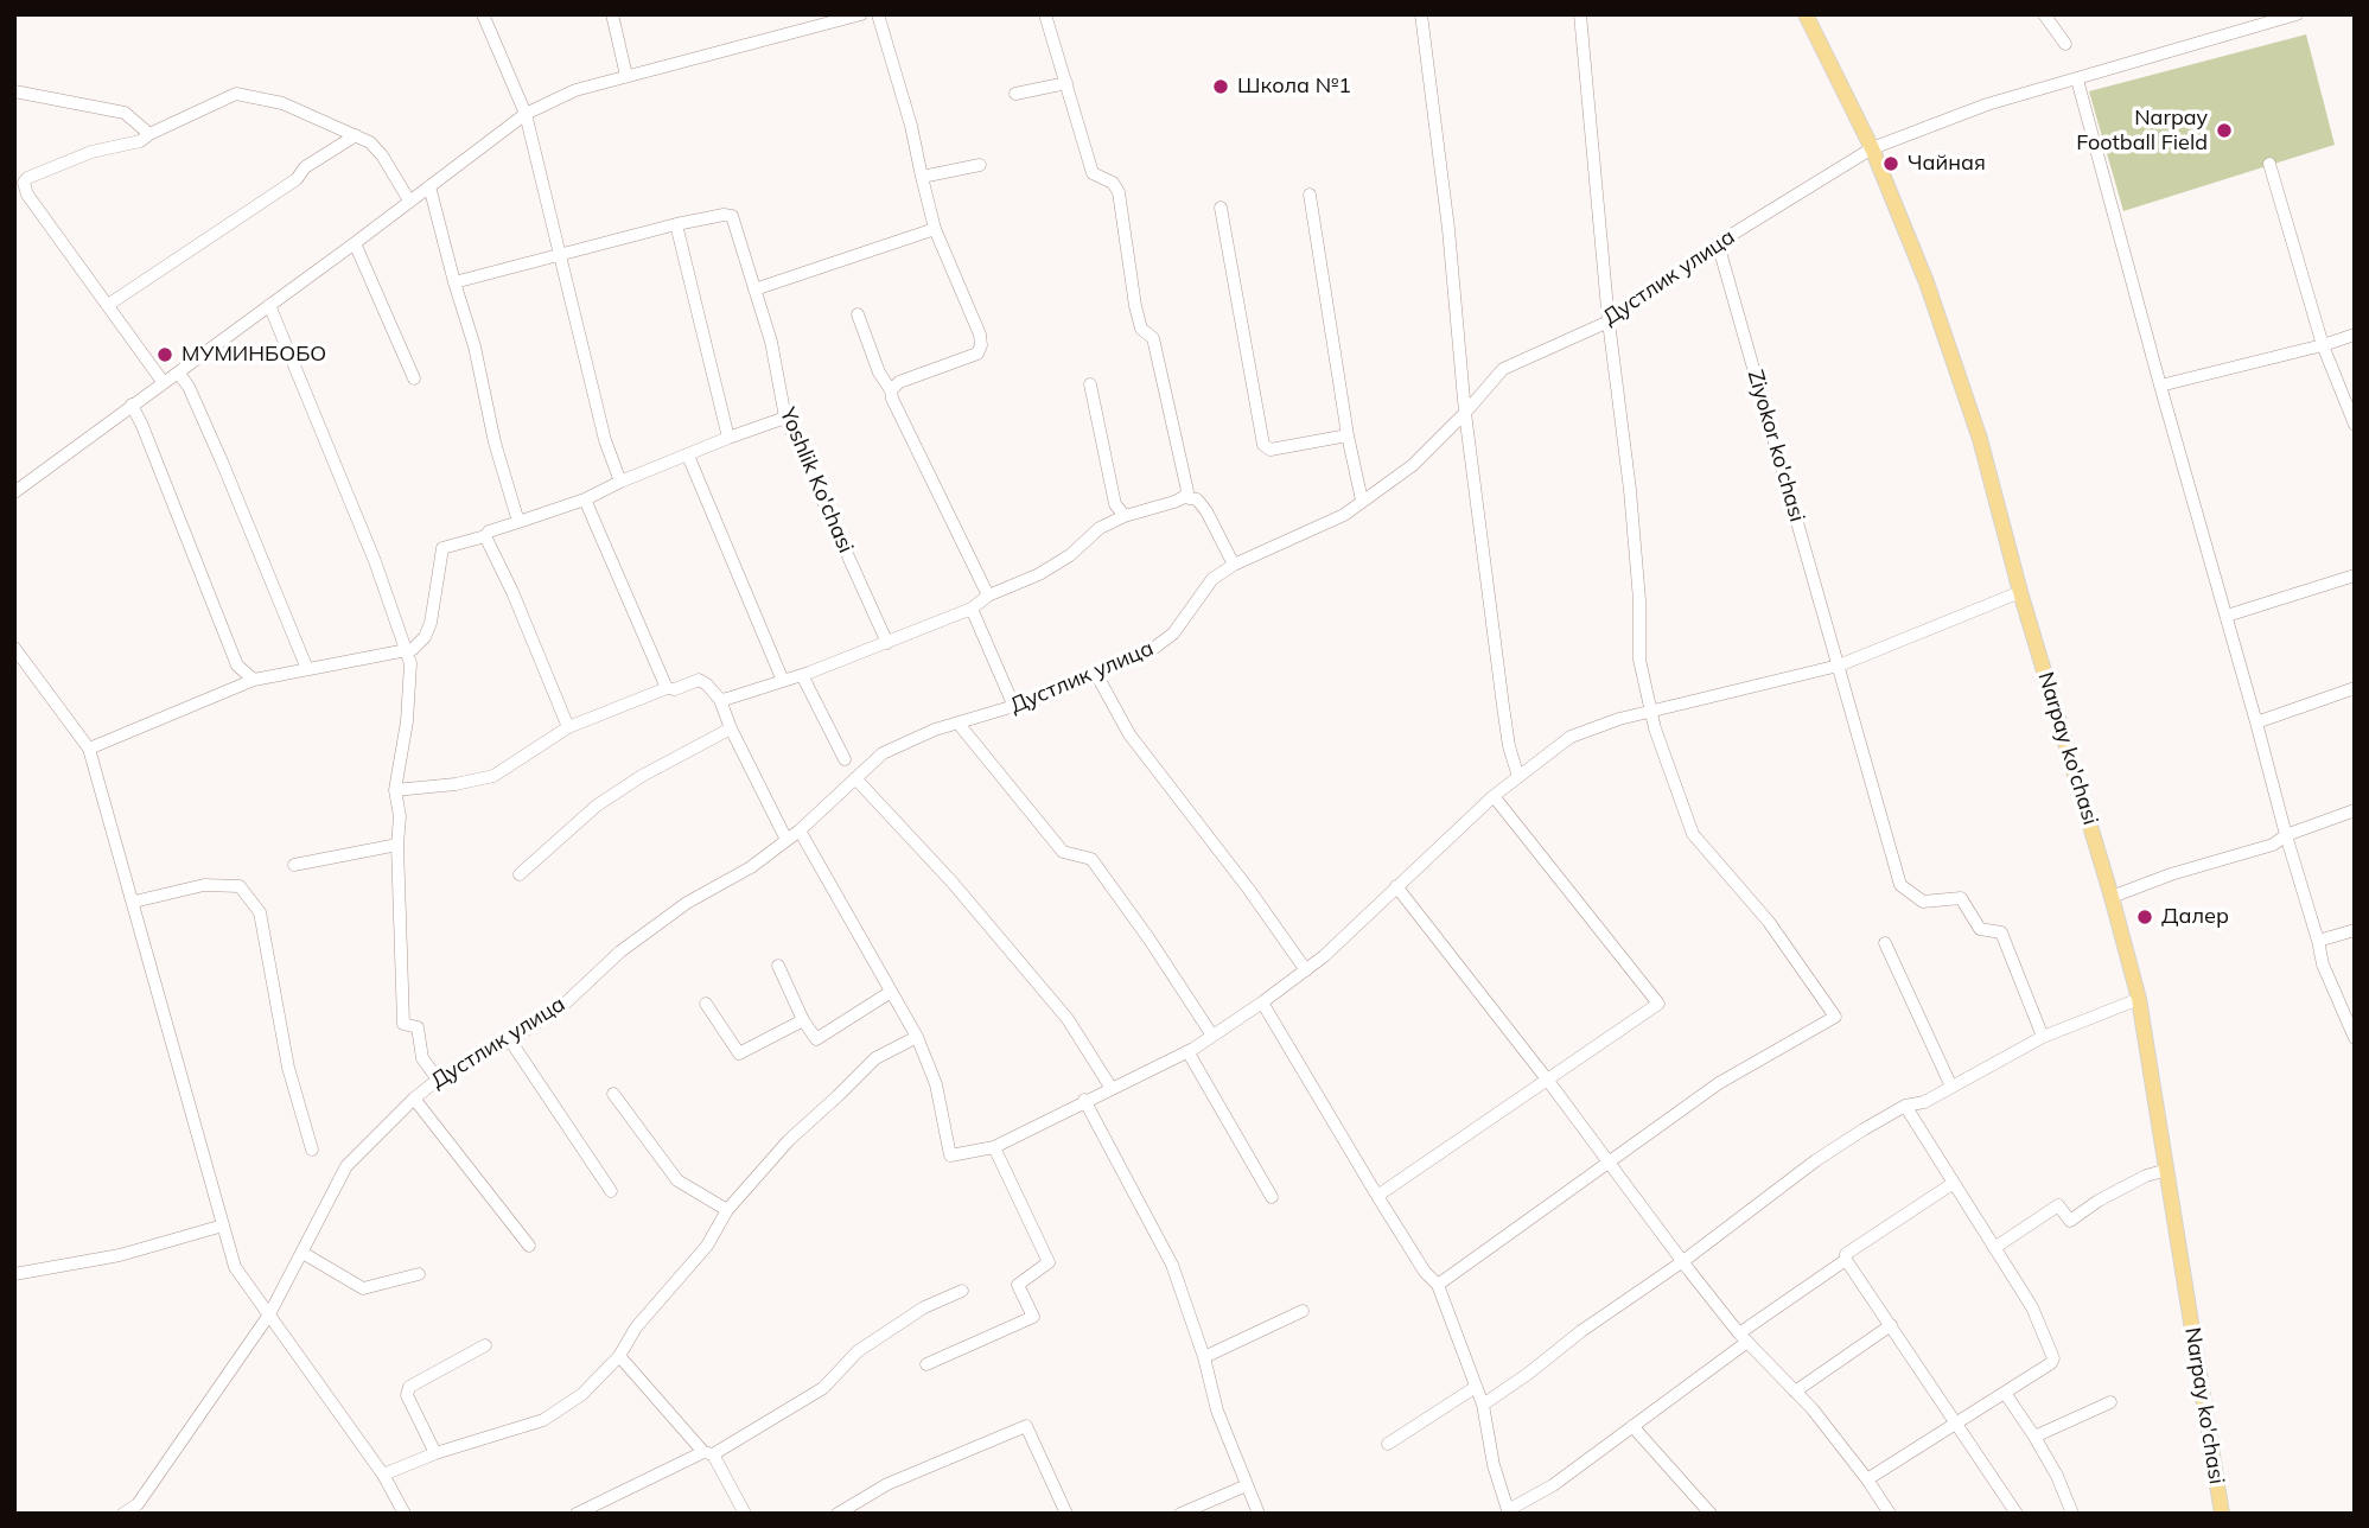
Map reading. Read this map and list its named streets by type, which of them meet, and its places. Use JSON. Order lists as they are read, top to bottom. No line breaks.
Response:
{"streets":{"main road":["Narpay ko'chasi"],"street":["Дустлик улица","Ziyokor ko'chasi","Yoshlik Ko'chasi"]},"crossings":[["Дустлик улица","Ziyokor ko'chasi"],["Дустлик улица","Narpay ko'chasi"]],"places":["Школа №1","Narpay Football Field","Чайная","МУМИНБОБО","Далер"]}
